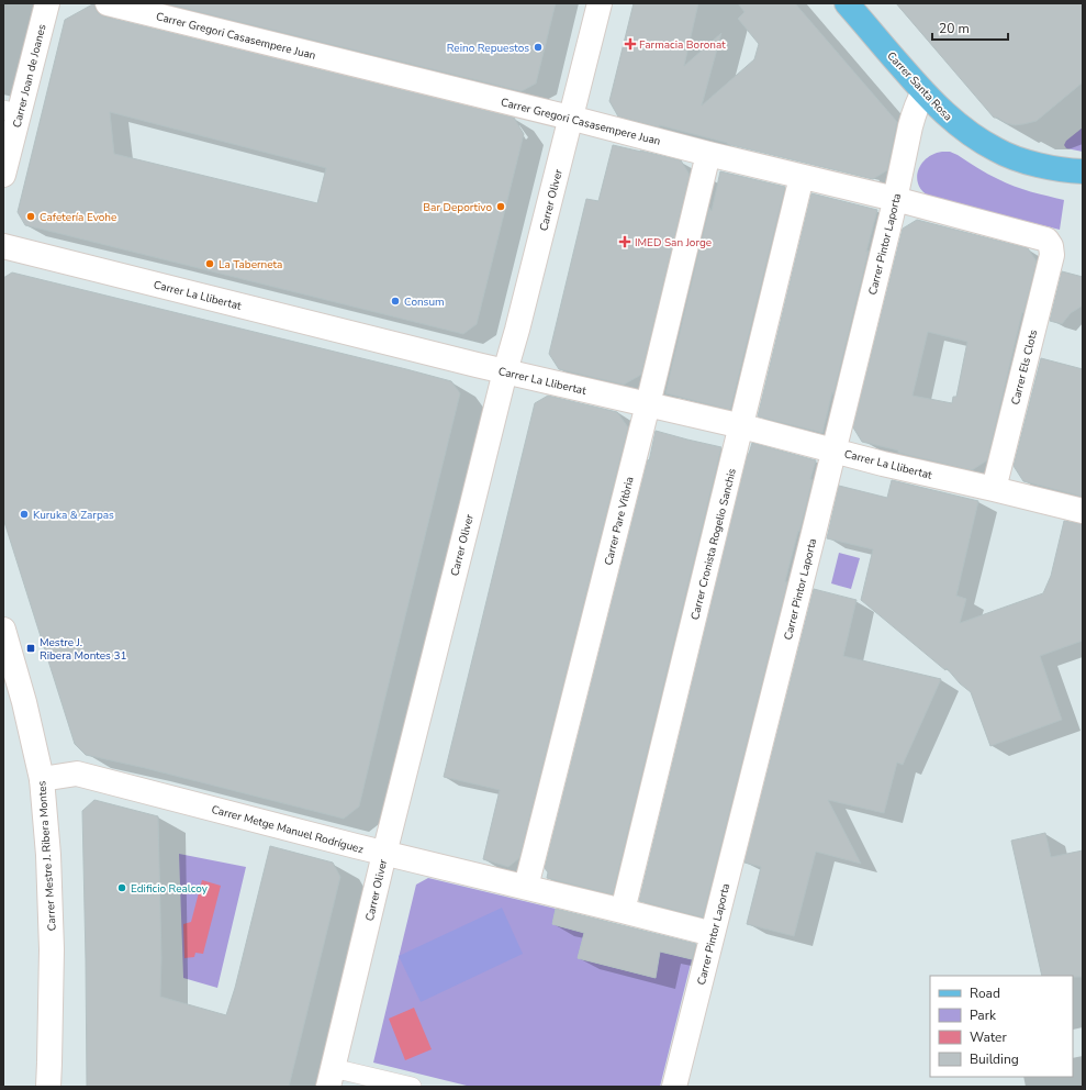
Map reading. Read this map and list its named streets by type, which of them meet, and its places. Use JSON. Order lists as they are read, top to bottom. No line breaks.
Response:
{"streets":{"main road":["Carrer Santa Rosa"],"street":["Carrer Gregori Casasempere Juan","Carrer Joan de Joanes","Carrer Oliver","Carrer Pintor Laporta","Carrer La Llibertat","Carrer Els Clots","Carrer Pare Vitòria","Carrer Cronista Rogelio Sanchis","Carrer Metge Manuel Rodríguez","Carrer Mestre J. Ribera Montes"]},"crossings":[["Carrer Gregori Casasempere Juan","Carrer Oliver"],["Carrer Gregori Casasempere Juan","Carrer Pintor Laporta"],["Carrer Gregori Casasempere Juan","Carrer Els Clots"],["Carrer Gregori Casasempere Juan","Carrer Pare Vitòria"],["Carrer Gregori Casasempere Juan","Carrer Cronista Rogelio Sanchis"],["Carrer Santa Rosa","Carrer Pintor Laporta"],["Carrer Oliver","Carrer La Llibertat"],["Carrer Oliver","Carrer Metge Manuel Rodríguez"],["Carrer Pintor Laporta","Carrer La Llibertat"],["Carrer Pintor Laporta","Carrer Metge Manuel Rodríguez"],["Carrer La Llibertat","Carrer Els Clots"],["Carrer La Llibertat","Carrer Pare Vitòria"],["Carrer La Llibertat","Carrer Cronista Rogelio Sanchis"],["Carrer Pare Vitòria","Carrer Metge Manuel Rodríguez"],["Carrer Cronista Rogelio Sanchis","Carrer Metge Manuel Rodríguez"],["Carrer Metge Manuel Rodríguez","Carrer Mestre J. Ribera Montes"]],"places":{"health":["Farmacia Boronat","IMED San Jorge"],"other":["Reino Repuestos","Bar Deportivo","Cafetería Evohe","La Taberneta","Consum","Kuruka & Zarpas","Edificio Realcoy"],"transit":["Mestre J. Ribera Montes 31"]},"legend":["Road","Park","Water","Building"],"scale_bar":"20 m"}
